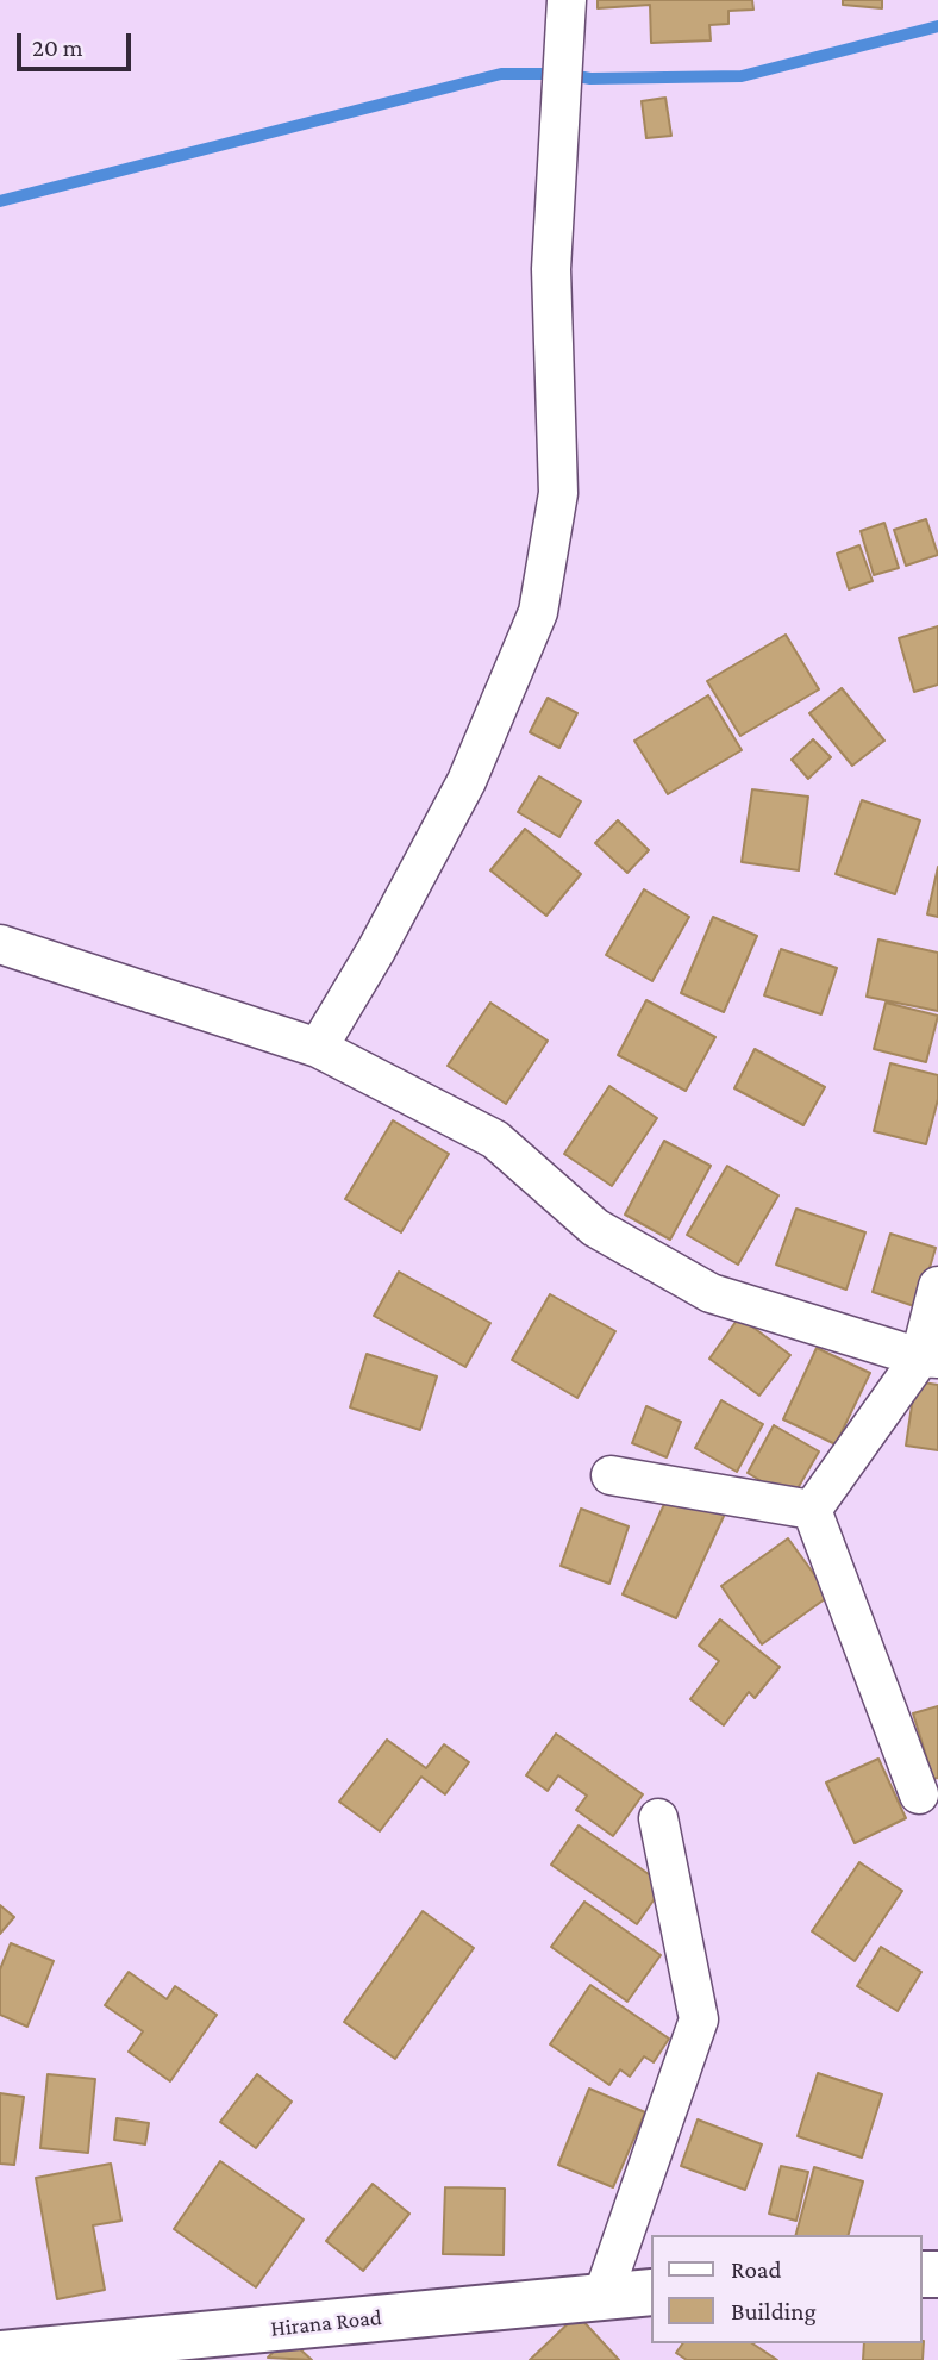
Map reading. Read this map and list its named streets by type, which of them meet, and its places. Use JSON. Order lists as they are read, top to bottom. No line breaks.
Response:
{"streets":{"street":["Hirana Road"]},"legend":["Road","Building"],"scale_bar":"20 m"}
